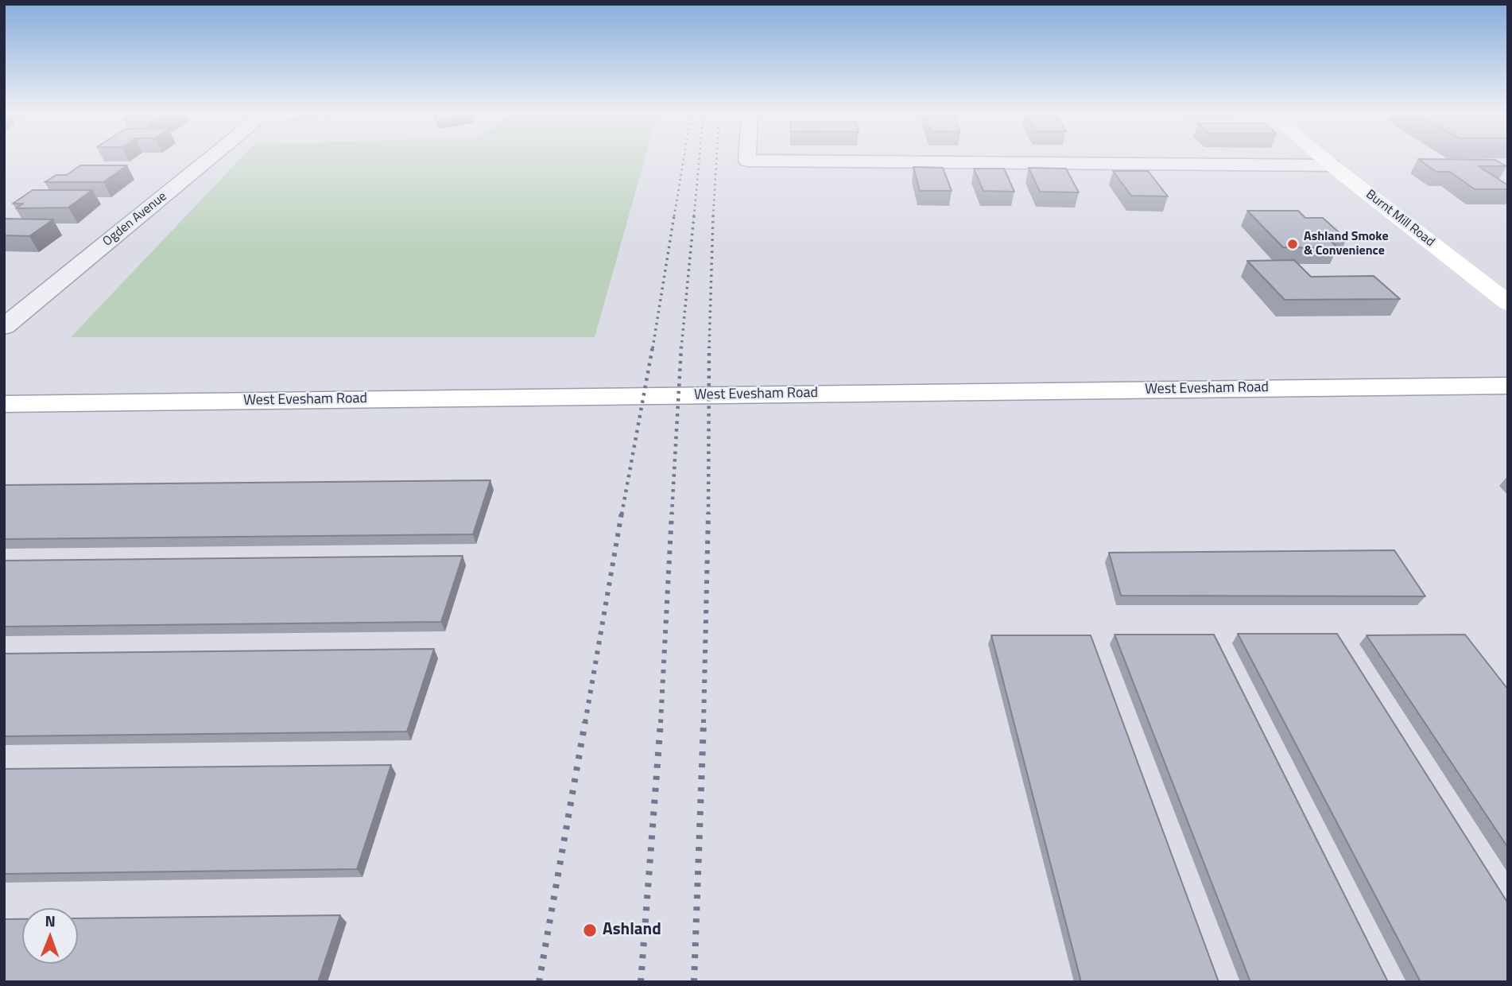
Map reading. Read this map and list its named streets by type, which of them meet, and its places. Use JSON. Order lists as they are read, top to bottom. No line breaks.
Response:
{"streets":{"main road":["Burnt Mill Road","West Evesham Road"],"street":["Ogden Avenue"]},"places":["Ashland Smoke & Convenience","Ashland"],"north":"top"}
